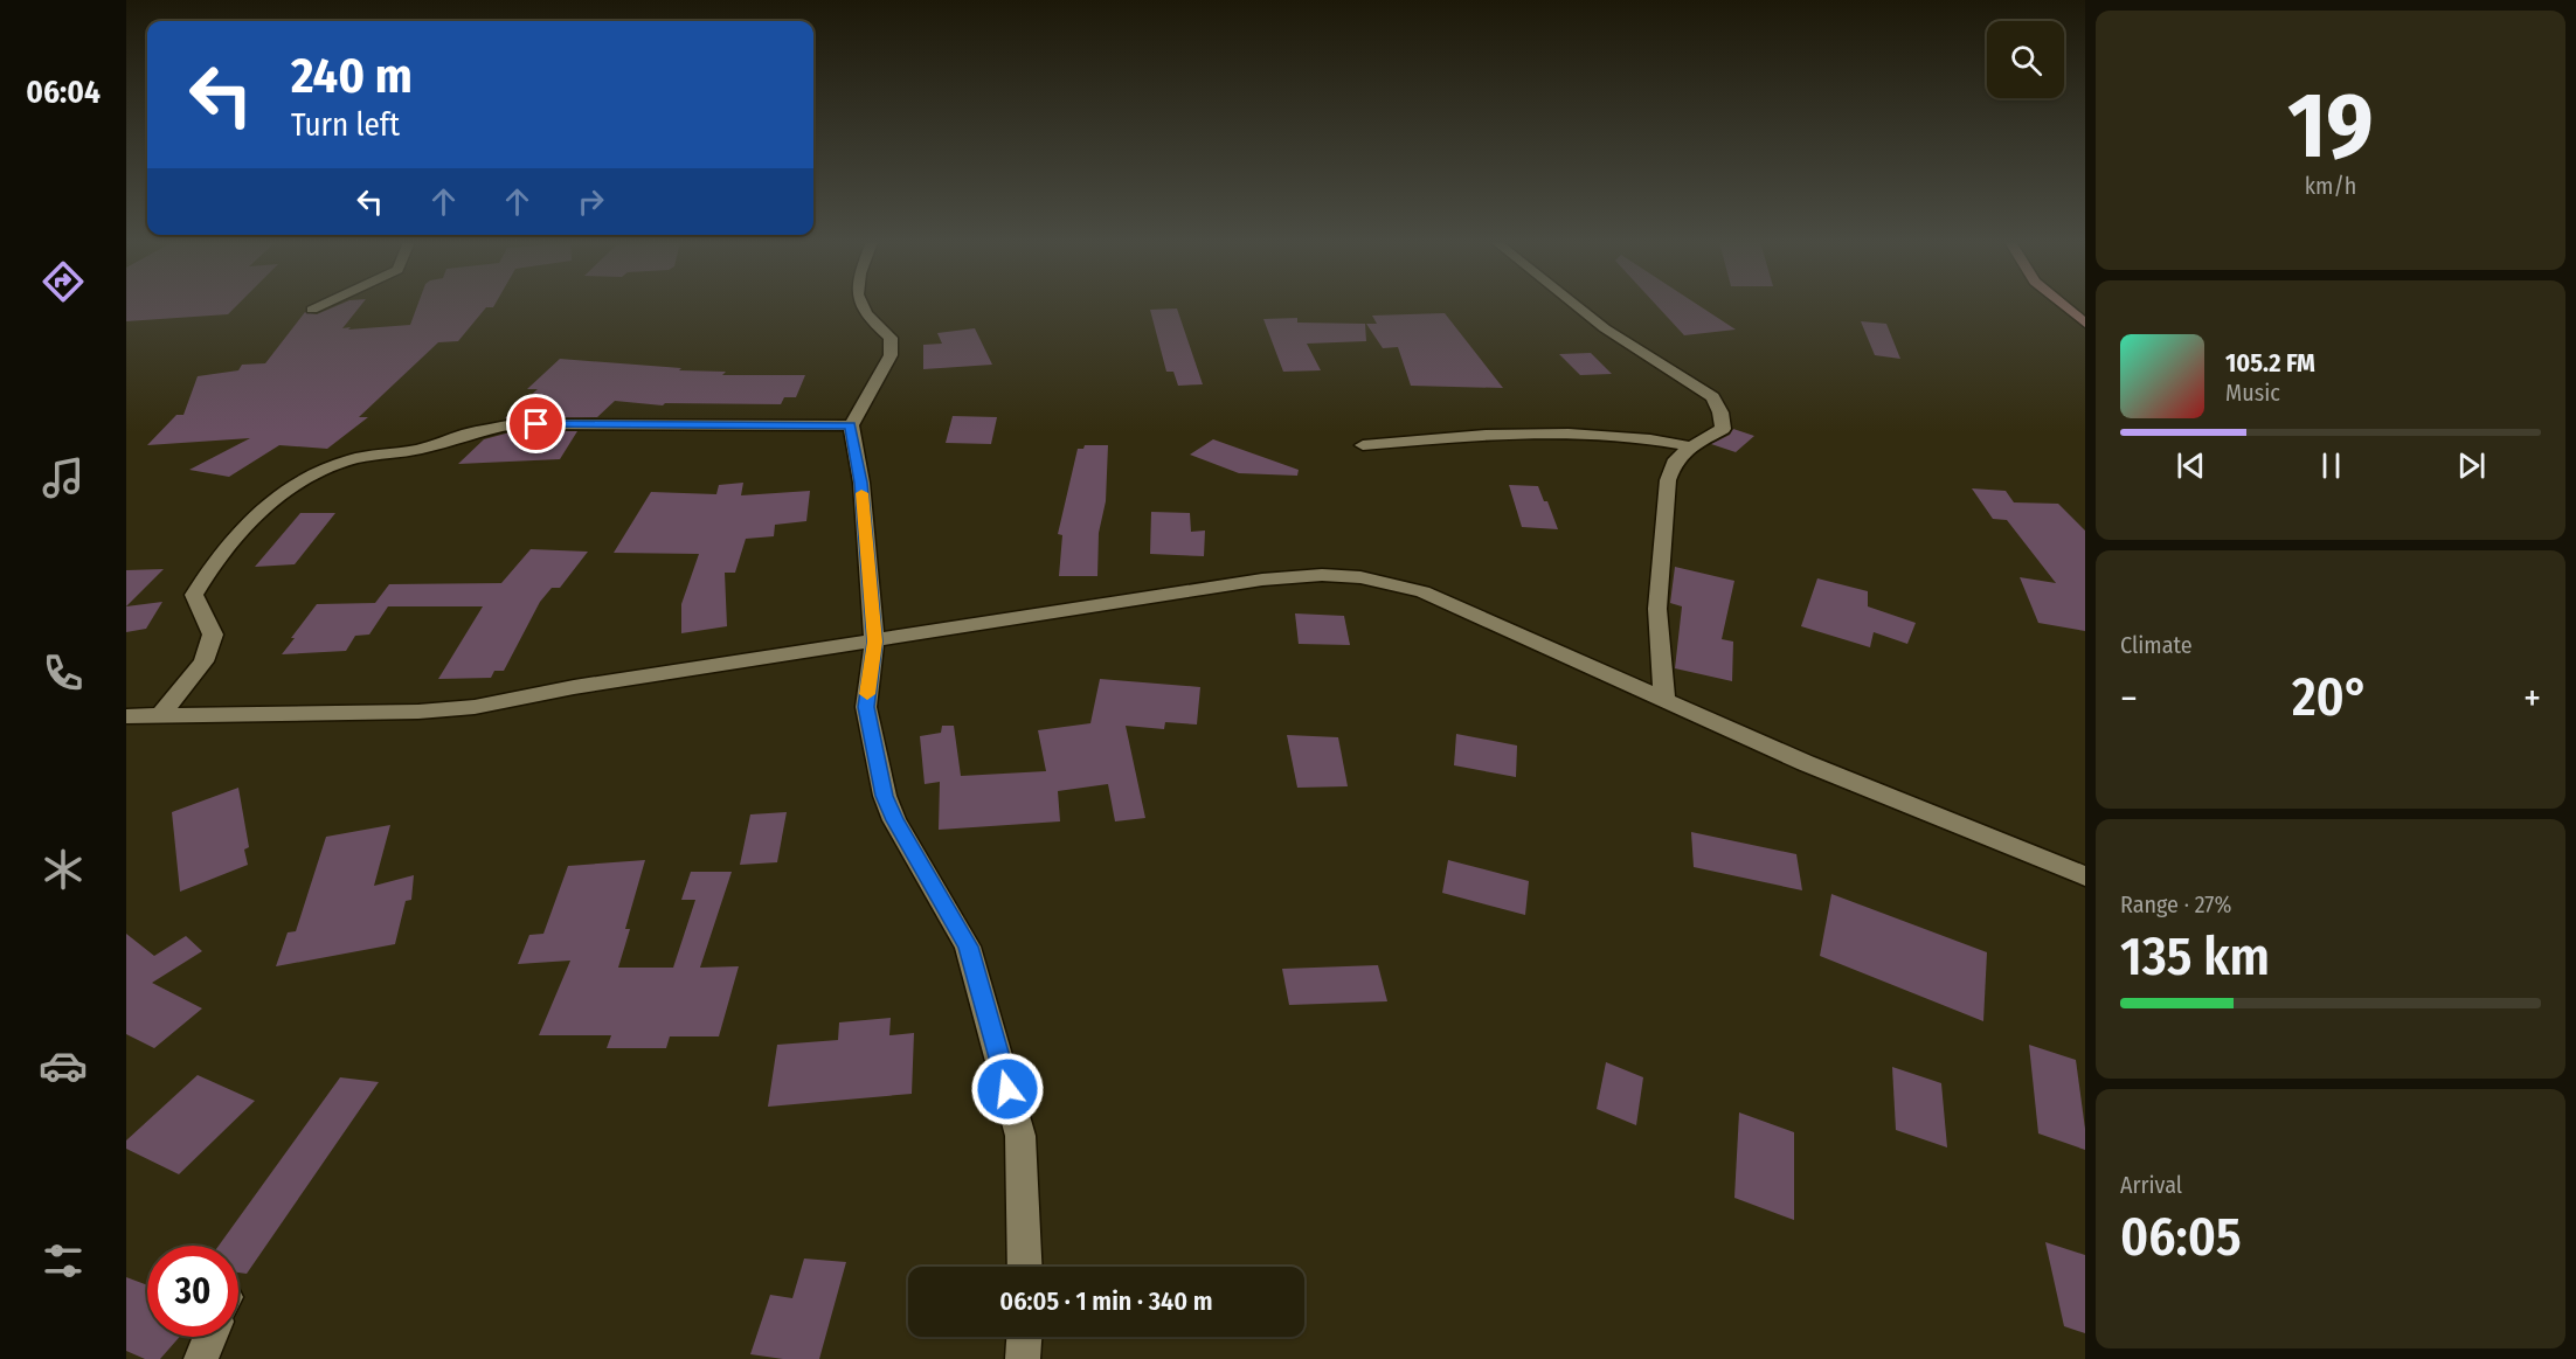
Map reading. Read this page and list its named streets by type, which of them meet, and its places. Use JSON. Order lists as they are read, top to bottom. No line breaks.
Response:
{"page":{"tabs":"06:04","tile":[["19","km/h"],"Climate",["Range · 27%","135 km"],["Arrival","06:05"]],"turn":["240 m","Turn left"],"song":["105.2 FM","Music"],"heat":["−","20°","+"],"limit":"30","trip":"06:05 · 1 min · 340 m"}}
